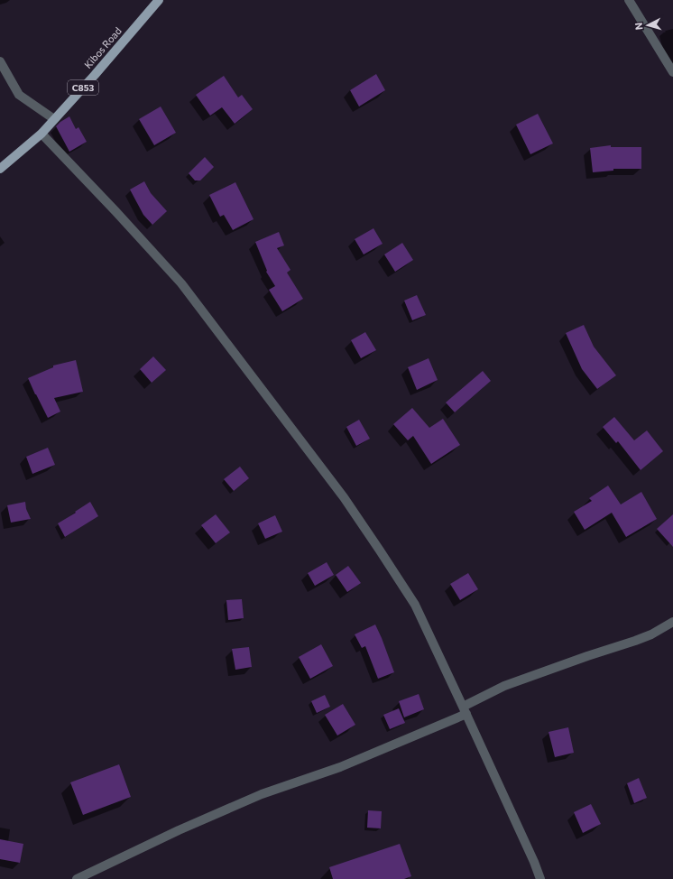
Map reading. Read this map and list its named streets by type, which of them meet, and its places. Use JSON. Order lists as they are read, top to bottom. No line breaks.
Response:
{"streets":{"main road":["Kibos Road","C853"]},"north":"left"}
